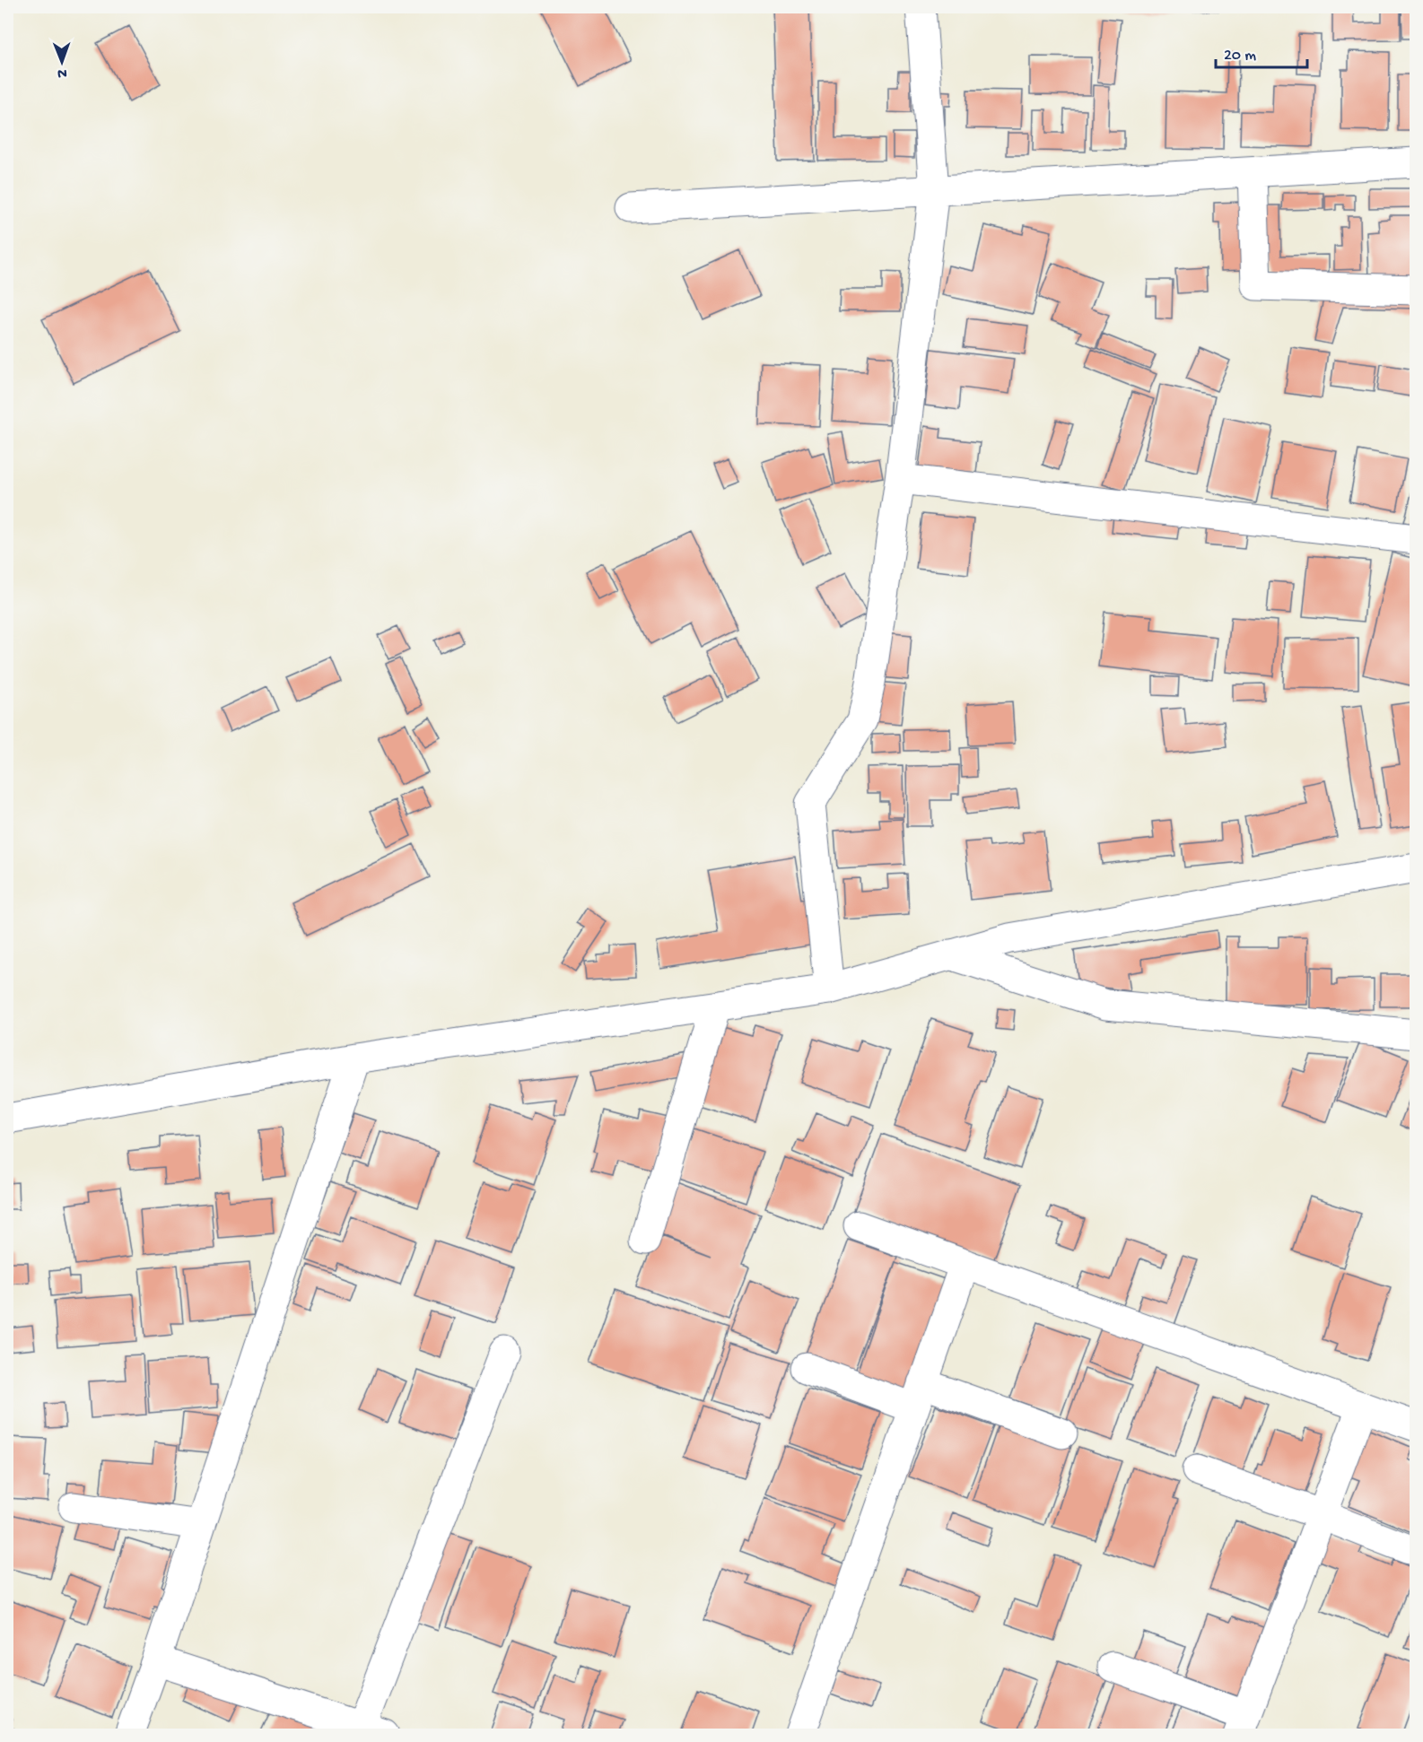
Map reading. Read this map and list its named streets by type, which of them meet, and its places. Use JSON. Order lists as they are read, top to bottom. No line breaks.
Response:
{"scale_bar":"20 m","north":"bottom"}
